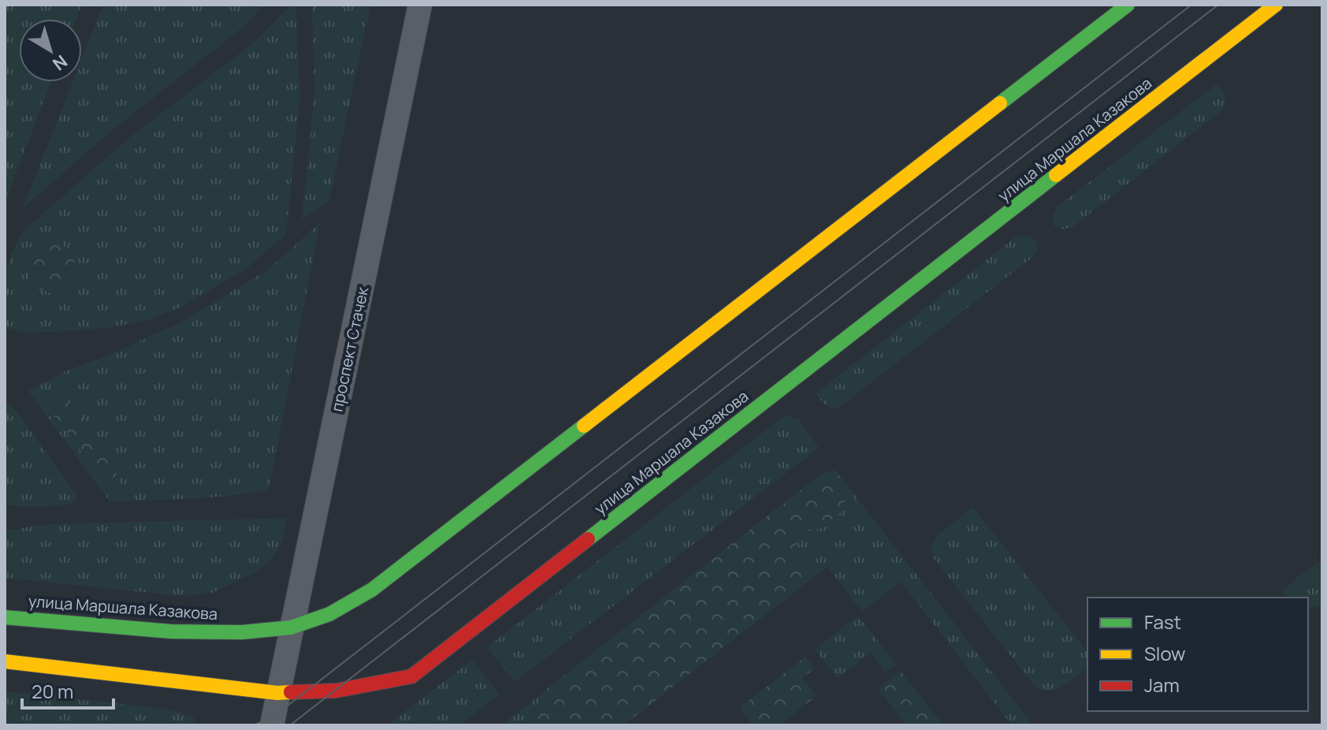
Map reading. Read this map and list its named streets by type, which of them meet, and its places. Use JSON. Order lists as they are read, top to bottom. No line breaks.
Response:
{"streets":{"street":["улица Маршала Казакова","проспект Стачек"]},"crossings":[["улица Маршала Казакова","проспект Стачек"]],"legend":["Fast","Slow","Jam"],"scale_bar":"20 m","north":"bottom right"}
